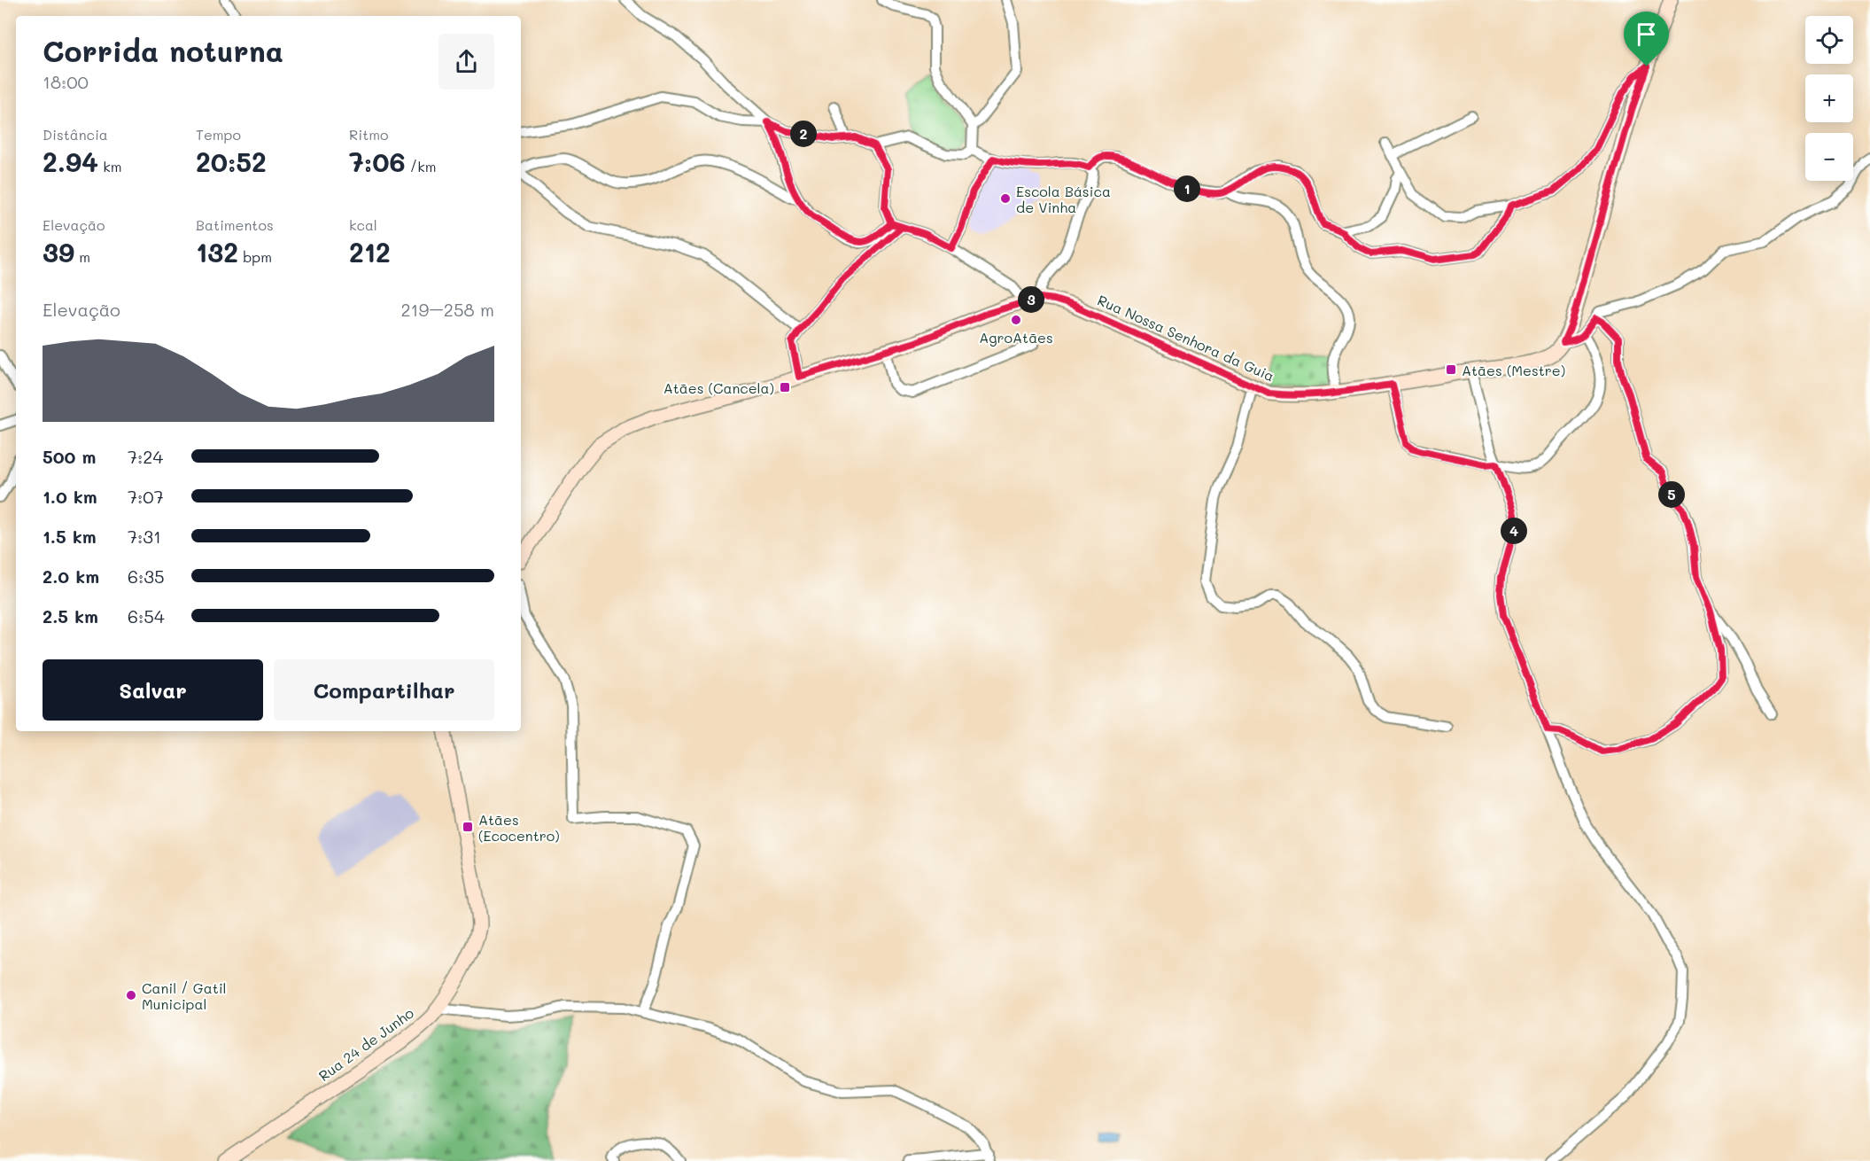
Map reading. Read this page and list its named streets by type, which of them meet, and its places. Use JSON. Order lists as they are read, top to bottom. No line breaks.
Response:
{"streets":{"main road":["Rua Nossa Senhora da Guia","Rua 24 de Junho"]},"places":{"other":["Escola Básica de Vinha","AgroAtães","Canil / Gatil Municipal"],"transit":["Atães (Mestre)","Atães (Cancela)","Atães (Ecocentro)"]},"page":{"map_buttons":["+","−"],"heading":["Corrida noturna","18:00"],"stats":[["Distância","2.94 km"],["Tempo","20:52"],["Ritmo","7:06 /km"],["Elevação","39 m"],["Batimentos","132 bpm"],["kcal","212"]],"pins":["2","1","3","5","4"],"chart":["Elevação","219–258 m"],"list":[{"name":"500 m","note":"7:24"},{"name":"1.0 km","note":"7:07"},{"name":"1.5 km","note":"7:31"},{"name":"2.0 km","note":"6:35"},{"name":"2.5 km","note":"6:54"}],"buttons":["Salvar","Compartilhar"]}}
